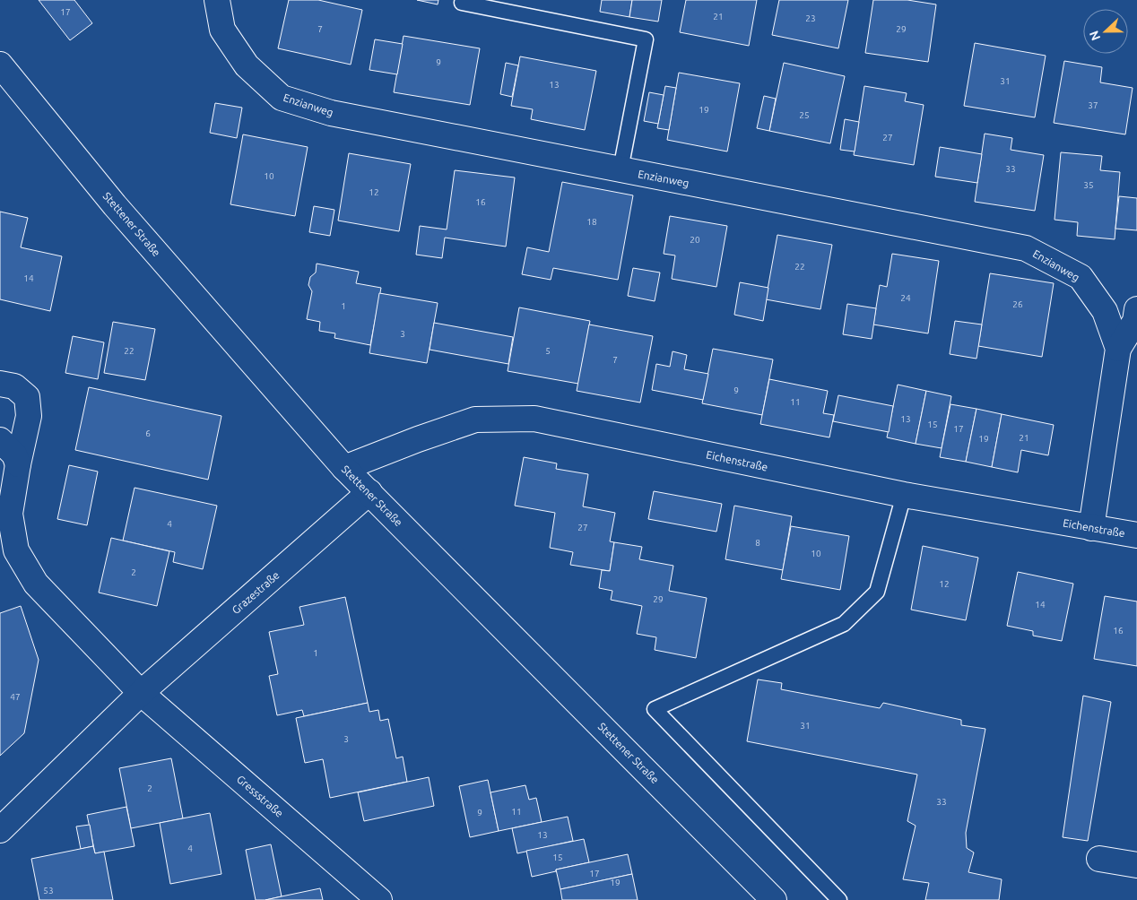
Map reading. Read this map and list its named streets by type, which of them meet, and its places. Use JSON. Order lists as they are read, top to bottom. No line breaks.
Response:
{"streets":{"street":["Enzianweg","Stettener Straße","Eichenstraße","Grazestraße","Gressstraße"]},"crossings":[["Enzianweg","Eichenstraße"],["Stettener Straße","Eichenstraße"],["Stettener Straße","Grazestraße"],["Grazestraße","Gressstraße"]],"house_numbers":["17","21","23","7","29","9","31","13","37","19","25","27","33","10","35","12","16","18","20","22","14","24","26","1","3","22","5","7","9","11","13","15","17","6","21","19","4","27","8","10","2","12","29","14","16","1","47","31","3","2","33","11","9","13","4","15","17","19","53"],"north":"left"}
